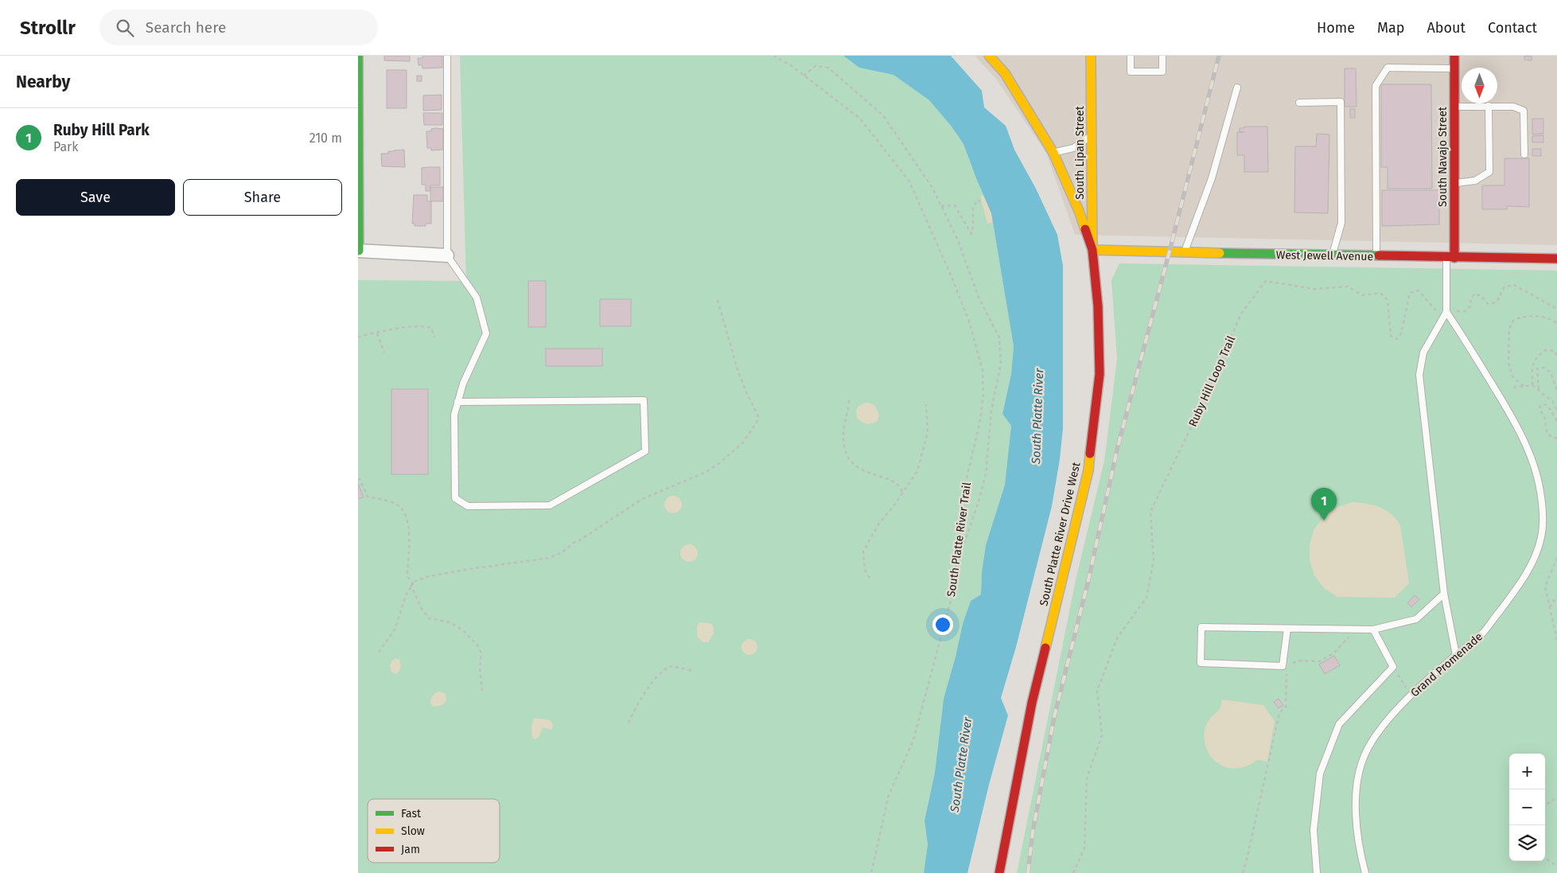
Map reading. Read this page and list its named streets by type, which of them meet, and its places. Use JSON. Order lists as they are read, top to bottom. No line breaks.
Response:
{"streets":{"street":["South Lipan Street","South Navajo Street","West Jewell Avenue","South Platte River Drive West"],"lane":["Grand Promenade"],"path":["Ruby Hill Loop Trail","South Platte River Trail"]},"crossings":[["South Lipan Street","West Jewell Avenue"],["South Lipan Street","South Platte River Drive West"],["South Navajo Street","West Jewell Avenue"],["West Jewell Avenue","South Platte River Drive West"],["Ruby Hill Loop Trail","Grand Promenade"]],"water":["South Platte River"],"legend":["Fast","Slow","Jam"],"north":"bottom","page":{"header":"Strollr","search":"Search here","nav":["Home","Map","About","Contact"],"heading":"Nearby","list":[{"mark":"1","name":"Ruby Hill Park","note":"Park","value":"210 m"}],"buttons":["Save","Share"],"pins":"1","map_buttons":["+","−"]}}
